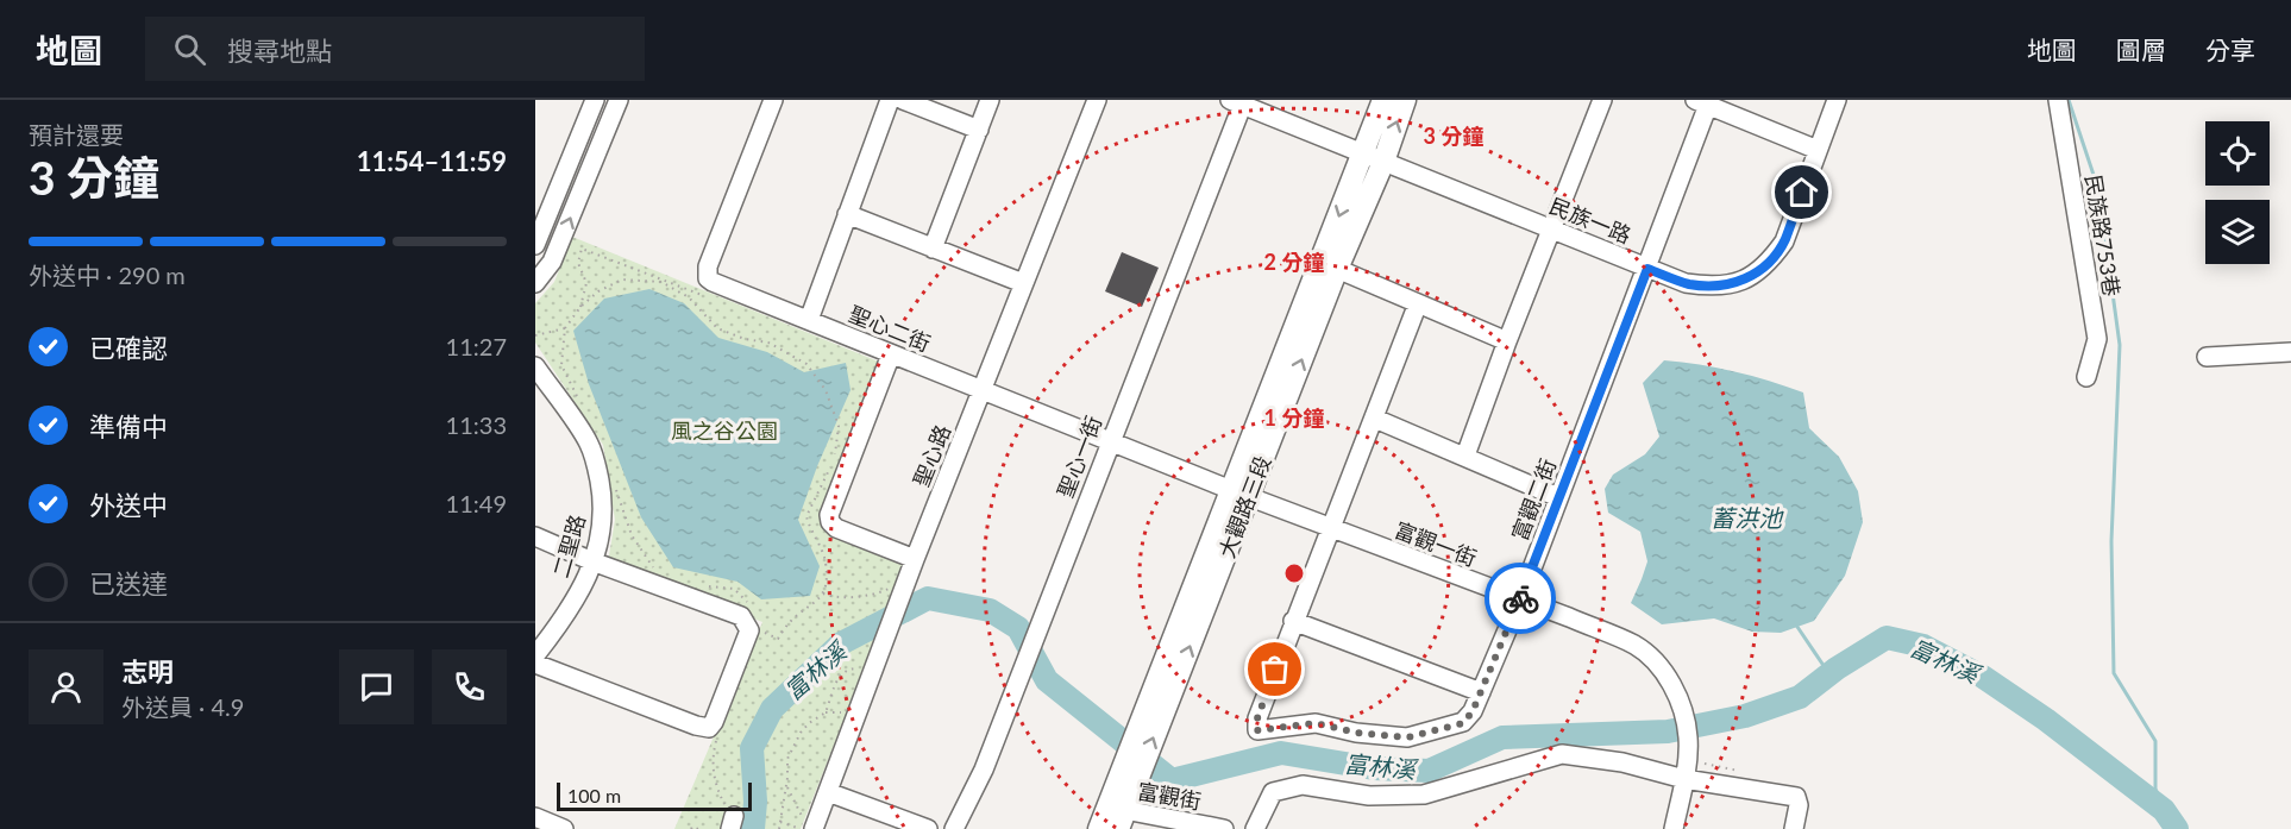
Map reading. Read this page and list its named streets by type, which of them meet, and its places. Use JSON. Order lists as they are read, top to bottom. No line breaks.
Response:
{"streets":{"main road":["大觀路三段"],"street":["民族一路","民族路753巷","聖心二街","聖心路","聖心一街","富觀二街","富觀一街","二聖路","富觀街"]},"crossings":[["民族一路","聖心一街"],["民族一路","富觀二街"],["民族一路","大觀路三段"],["聖心二街","聖心路"],["聖心二街","聖心一街"],["聖心二街","大觀路三段"],["聖心二街","富觀一街"],["富觀二街","富觀一街"],["大觀路三段","富觀一街"],["大觀路三段","富觀街"]],"water":["蓄洪池","富林溪"],"parks":["風之谷公園"],"scale_bar":"100 m","page":{"header":"地圖","search":"搜尋地點","nav":["地圖","圖層","分享"],"heading":["3 分鐘","預計還要","11:54–11:59"],"panel":["志明","外送員 · 4.9"],"bar":"外送中 · 290 m","list":[["已確認","11:27"],["準備中","11:33"],["外送中","11:49"],"已送達"],"scale":"100 m"},"rings":["3 分鐘","2 分鐘","1 分鐘"]}
